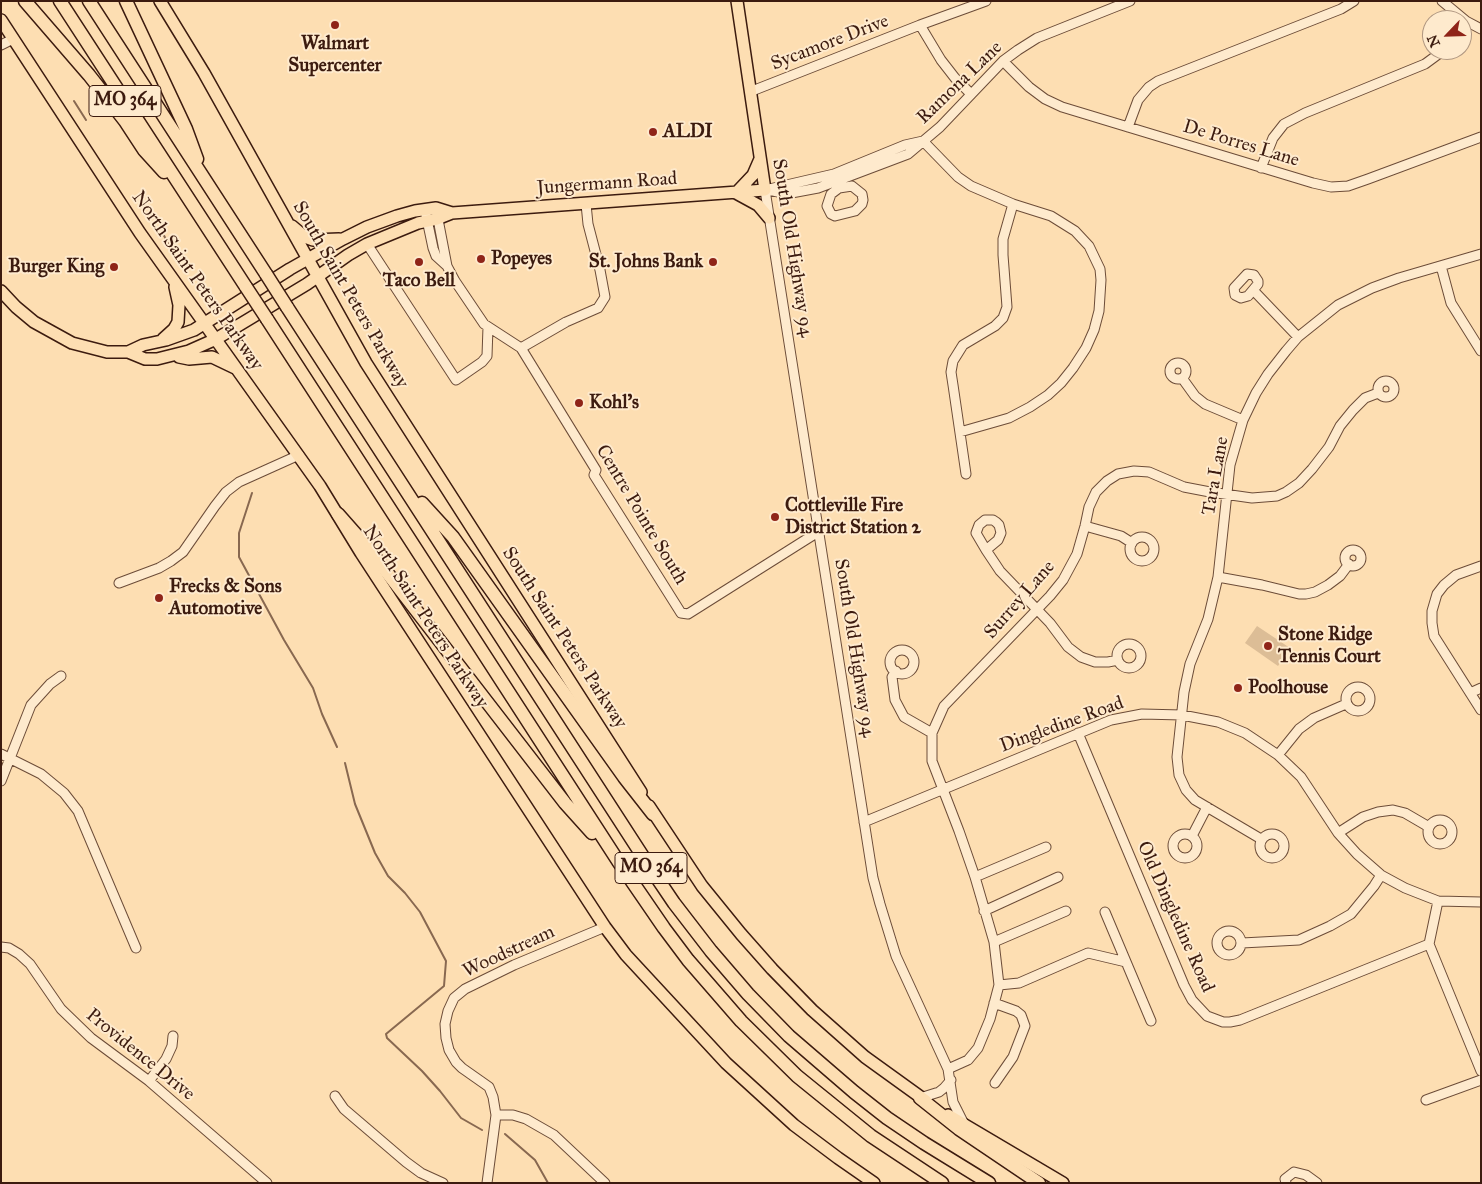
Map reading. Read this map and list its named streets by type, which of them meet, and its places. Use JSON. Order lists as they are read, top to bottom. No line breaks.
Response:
{"streets":{"highway":["MO 364"],"main road":["Jungermann Road","South Old Highway 94","North Saint Peters Parkway","South Saint Peters Parkway"],"street":["Sycamore Drive","Ramona Lane","De Porres Lane","Tara Lane","Centre Pointe South","Surrey Lane","Dingledine Road","Old Dingledine Road","Woodstream","Providence Drive"]},"crossings":[["Sycamore Drive","South Old Highway 94"],["Ramona Lane","De Porres Lane"],["Ramona Lane","Jungermann Road"],["Ramona Lane","South Old Highway 94"],["Jungermann Road","South Old Highway 94"],["Jungermann Road","North Saint Peters Parkway"],["Jungermann Road","South Saint Peters Parkway"],["Jungermann Road","Centre Pointe South"],["South Old Highway 94","South Saint Peters Parkway"],["South Old Highway 94","Centre Pointe South"],["South Old Highway 94","Dingledine Road"],["North Saint Peters Parkway","Woodstream"],["Tara Lane","Surrey Lane"],["Tara Lane","Dingledine Road"],["Dingledine Road","Old Dingledine Road"]],"places":["Walmart Supercenter","ALDI","Popeyes","Taco Bell","St. Johns Bank","Burger King","Kohl's","Cottleville Fire District Station 2","Frecks & Sons Automotive","Stone Ridge Tennis Court","Poolhouse"],"north":"bottom left"}
